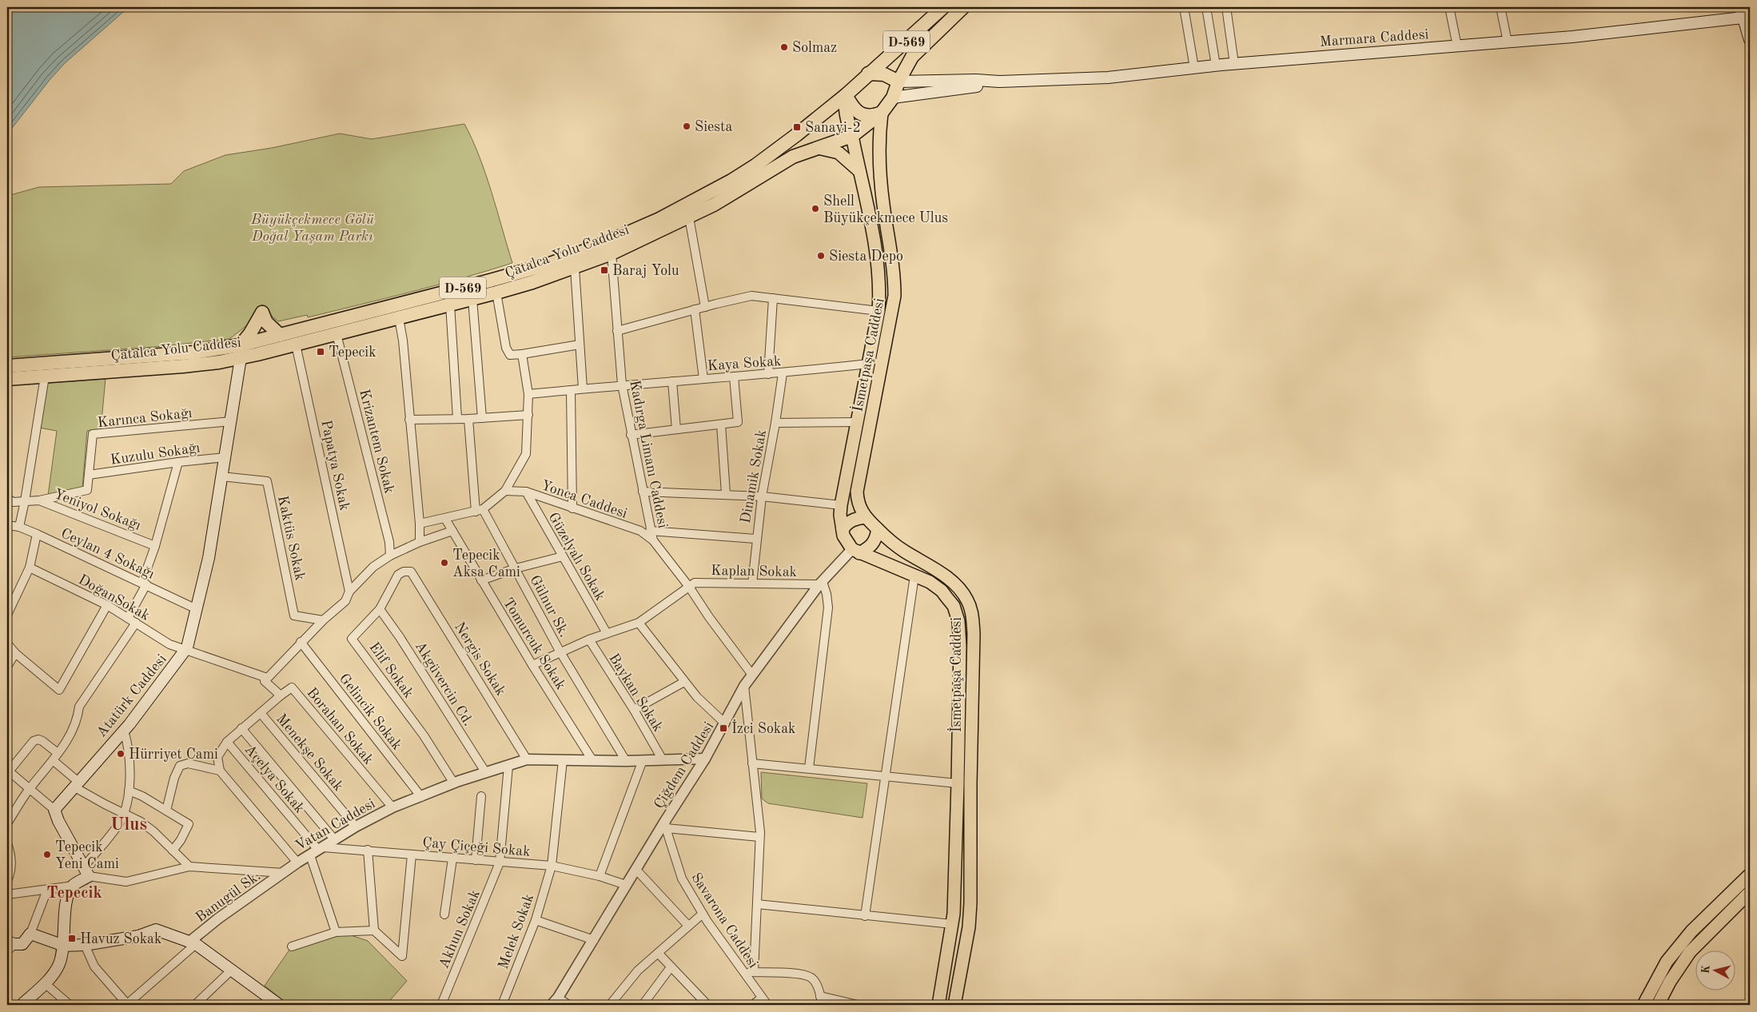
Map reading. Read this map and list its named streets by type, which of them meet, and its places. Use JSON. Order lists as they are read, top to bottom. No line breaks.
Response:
{"streets":{"highway":["D-569","Çatalca Yolu Caddesi"],"main road":["Marmara Caddesi","İsmetpaşa Caddesi","Atatürk Caddesi"],"street":["Kaya Sokak","Karınca Sokağı","Krizantem Sokak","Kuzulu Sokağı","Kadırga Limanı Caddesi","Papatya Sokak","Dinamik Sokak","Yonca Caddesi","Yeniyol Sokağı","Kaktüs Sokak","Ceylan 4 Sokağı","Güzelyalı Sokak","Kaplan Sokak","DoğanSokak","Gülnur Sk.","Tomurcuk Sokak","Nergis Sokak","Elif Sokak","Akgüvercin Cd.","Baykan Sokak","Gelincik Sokak","Borahan Sokak","Menekşe Sokak","Çiğdem Caddesi","Açelya Sokak","Vatan Caddesi","Çay Çiçeği Sokak","Banugül Sk.","Savarona Caddesi","Akhun Sokak","Melek Sokak"]},"crossings":[["Çatalca Yolu Caddesi","İsmetpaşa Caddesi"],["Çatalca Yolu Caddesi","Krizantem Sokak"],["Çatalca Yolu Caddesi","Kadırga Limanı Caddesi"],["Çatalca Yolu Caddesi","Papatya Sokak"],["Çatalca Yolu Caddesi","Atatürk Caddesi"],["İsmetpaşa Caddesi","Kaya Sokak"],["İsmetpaşa Caddesi","Çiğdem Caddesi"],["Kaya Sokak","Kadırga Limanı Caddesi"],["Kaya Sokak","Dinamik Sokak"],["Karınca Sokağı","Kuzulu Sokağı"],["Karınca Sokağı","Yeniyol Sokağı"],["Karınca Sokağı","Atatürk Caddesi"],["Kuzulu Sokağı","Atatürk Caddesi"],["Kadırga Limanı Caddesi","Yonca Caddesi"],["Kadırga Limanı Caddesi","Kaplan Sokak"],["Kadırga Limanı Caddesi","Çiğdem Caddesi"],["Dinamik Sokak","Kaplan Sokak"],["Yonca Caddesi","Güzelyalı Sokak"],["Kaktüs Sokak","Atatürk Caddesi"],["Ceylan 4 Sokağı","Atatürk Caddesi"],["Kaplan Sokak","Çiğdem Caddesi"],["DoğanSokak","Atatürk Caddesi"],["Gülnur Sk.","Vatan Caddesi"],["Tomurcuk Sokak","Vatan Caddesi"],["Nergis Sokak","Elif Sokak"],["Nergis Sokak","Vatan Caddesi"],["Elif Sokak","Akgüvercin Cd."],["Elif Sokak","Vatan Caddesi"],["Akgüvercin Cd.","Vatan Caddesi"],["Baykan Sokak","Vatan Caddesi"],["Gelincik Sokak","Vatan Caddesi"],["Borahan Sokak","Vatan Caddesi"],["Menekşe Sokak","Vatan Caddesi"],["Çiğdem Caddesi","Vatan Caddesi"],["Çiğdem Caddesi","Çay Çiçeği Sokak"],["Çiğdem Caddesi","Savarona Caddesi"],["Açelya Sokak","Vatan Caddesi"],["Açelya Sokak","Çay Çiçeği Sokak"],["Vatan Caddesi","Çay Çiçeği Sokak"],["Vatan Caddesi","Banugül Sk."],["Vatan Caddesi","Akhun Sokak"],["Vatan Caddesi","Melek Sokak"],["Çay Çiçeği Sokak","Akhun Sokak"],["Çay Çiçeği Sokak","Melek Sokak"]],"districts":["Ulus","Tepecik"],"parks":["Büyükçekmece Gölü Doğal Yaşam Parkı"],"places":{"other":["Solmaz","Siesta","Shell Büyükçekmece Ulus","Siesta Depo","Tepecik Aksa Cami","Hürriyet Cami","Tepecik Yeni Cami"],"transit":["Sanayi-2","Baraj Yolu","Tepecik","İzci Sokak","Havuz Sokak"]},"north":"left"}
